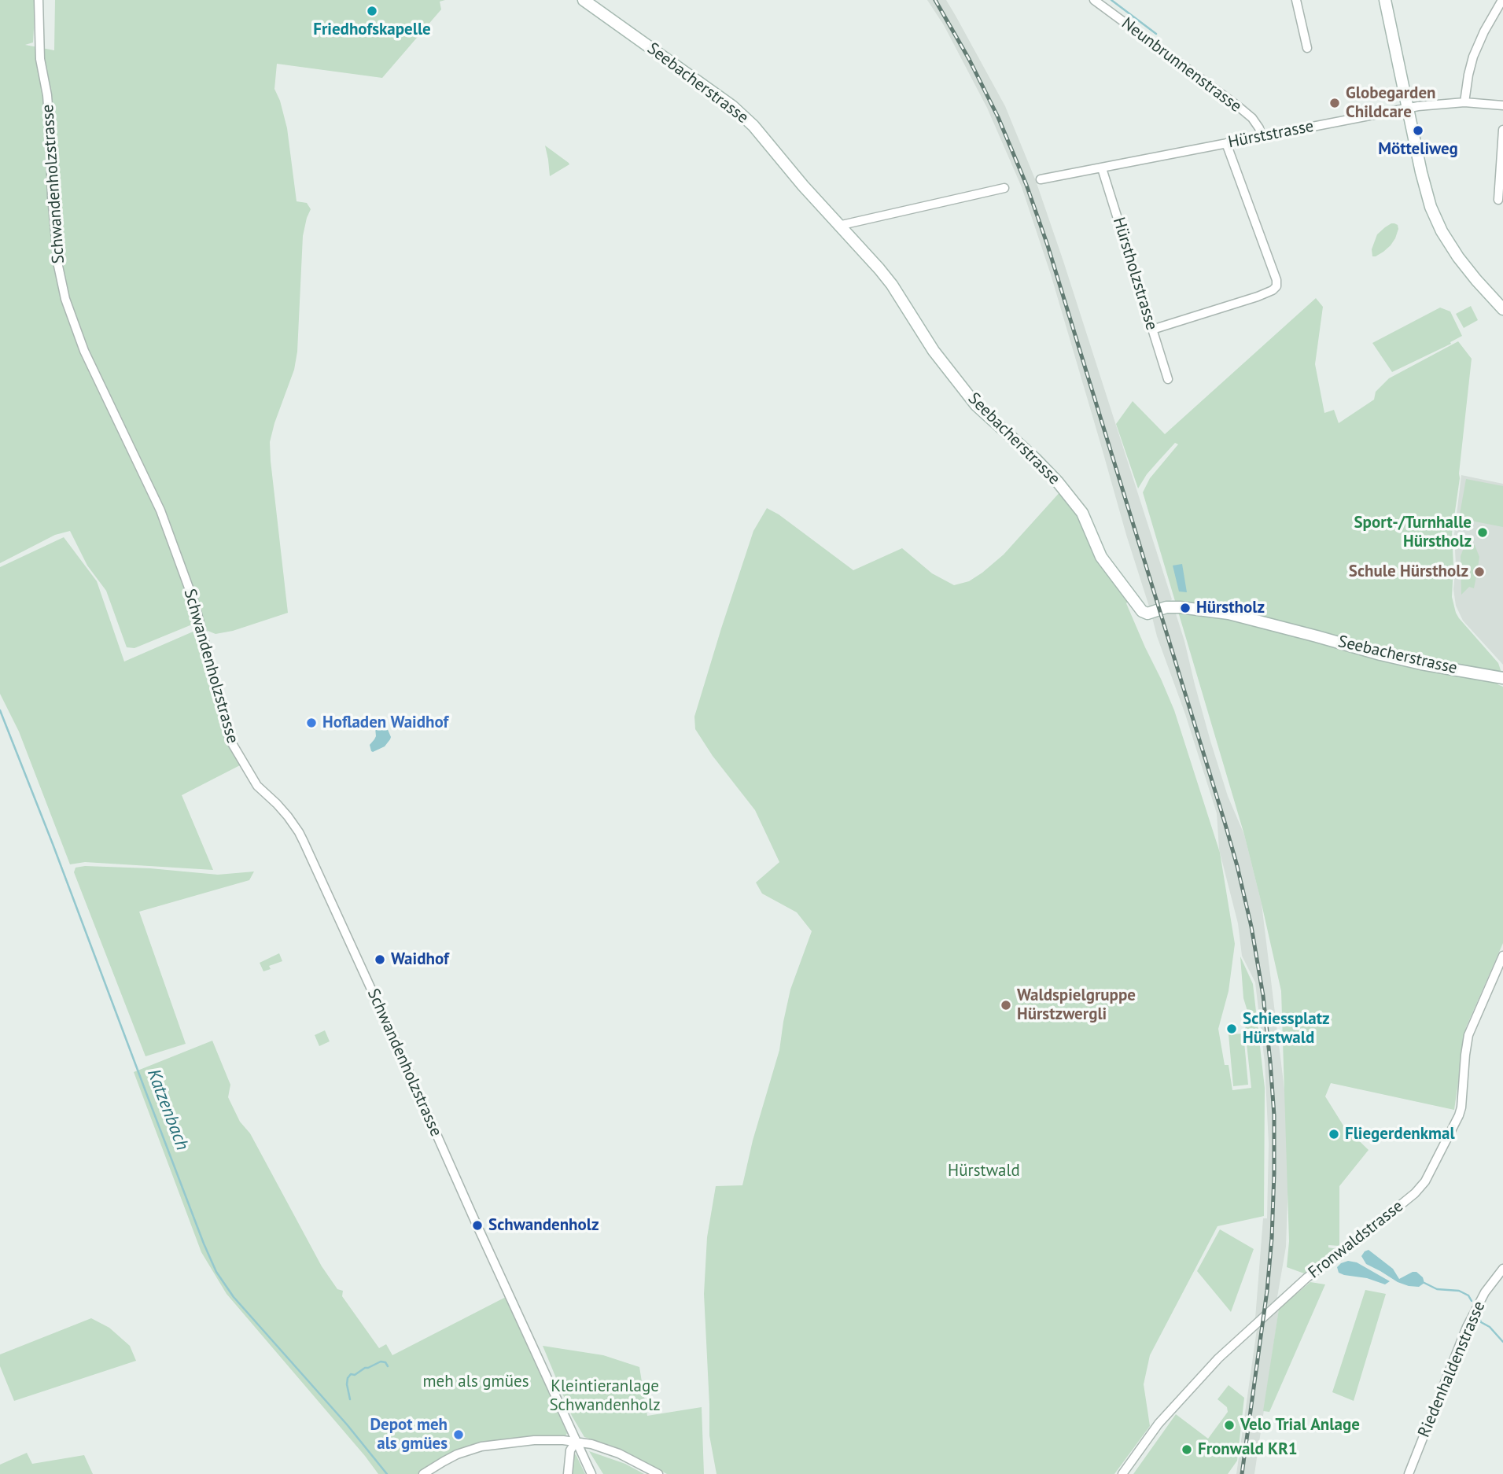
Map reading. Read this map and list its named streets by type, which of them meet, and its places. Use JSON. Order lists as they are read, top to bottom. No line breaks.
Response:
{"streets":{"street":["Neunbrunnenstrasse","Seebacherstrasse","Hürststrasse","Schwandenholzstrasse","Hürstholzstrasse","Fronwaldstrasse","Riedenhaldenstrasse"]},"crossings":[["Neunbrunnenstrasse","Hürststrasse"],["Hürststrasse","Hürstholzstrasse"]],"water":["Katzenbach"],"parks":["Hürstwald","meh als gmües","Kleintieranlage Schwandenholz"],"places":["Friedhofskapelle","Globegarden Childcare","Mötteliweg","Sport-/Turnhalle Hürstholz","Schule Hürstholz","Hürstholz","Hofladen Waidhof","Waidhof","Waldspielgruppe Hürstzwergli","Schiessplatz Hürstwald","Fliegerdenkmal","Schwandenholz","Velo Trial Anlage","Depot meh als gmües","Fronwald KR1"]}
